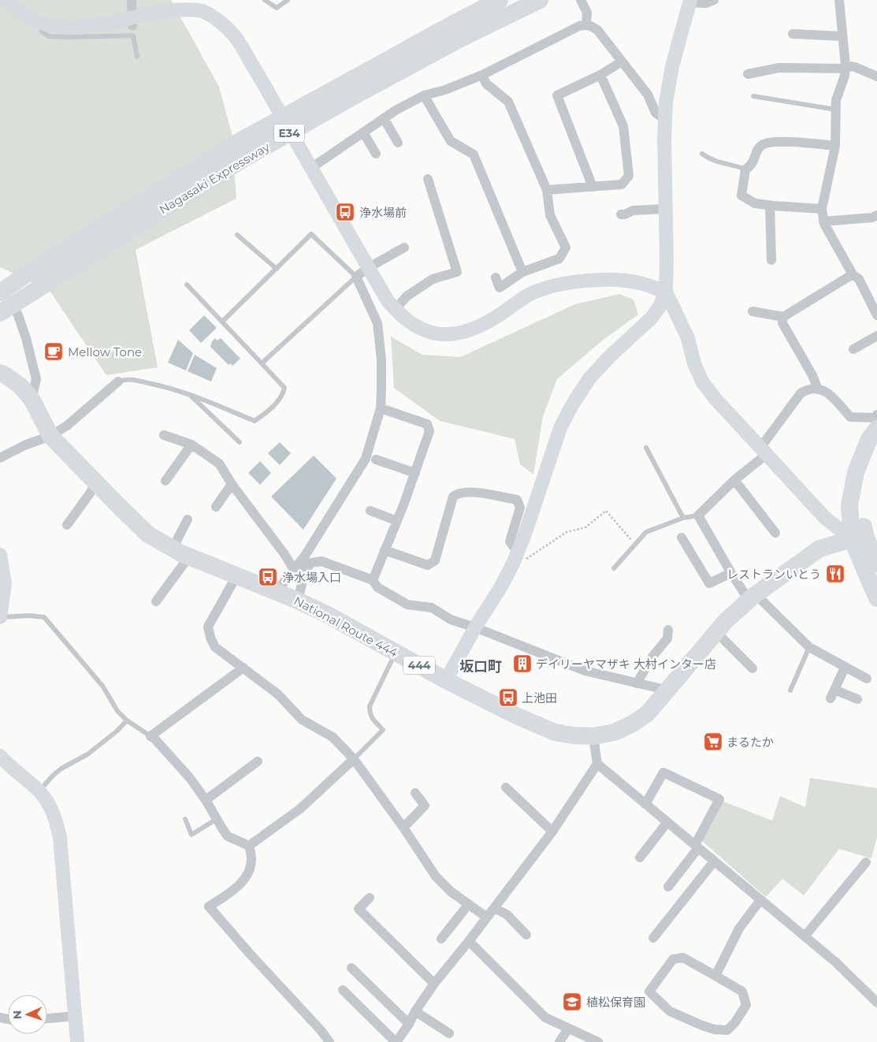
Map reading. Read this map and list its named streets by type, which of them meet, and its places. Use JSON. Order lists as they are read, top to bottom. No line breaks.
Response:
{"streets":{"highway":["E34","Nagasaki Expressway","National Route 444","444"]},"districts":["坂口町"],"places":{"bus stop":["浄水場前","浄水場入口","上池田"],"cafe":["Mellow Tone"],"restaurant":["レストランいとう"],"building":["デイリーヤマザキ 大村インター店"],"supermarket":["まるたか"],"school or university":["植松保育園"]},"north":"left"}
